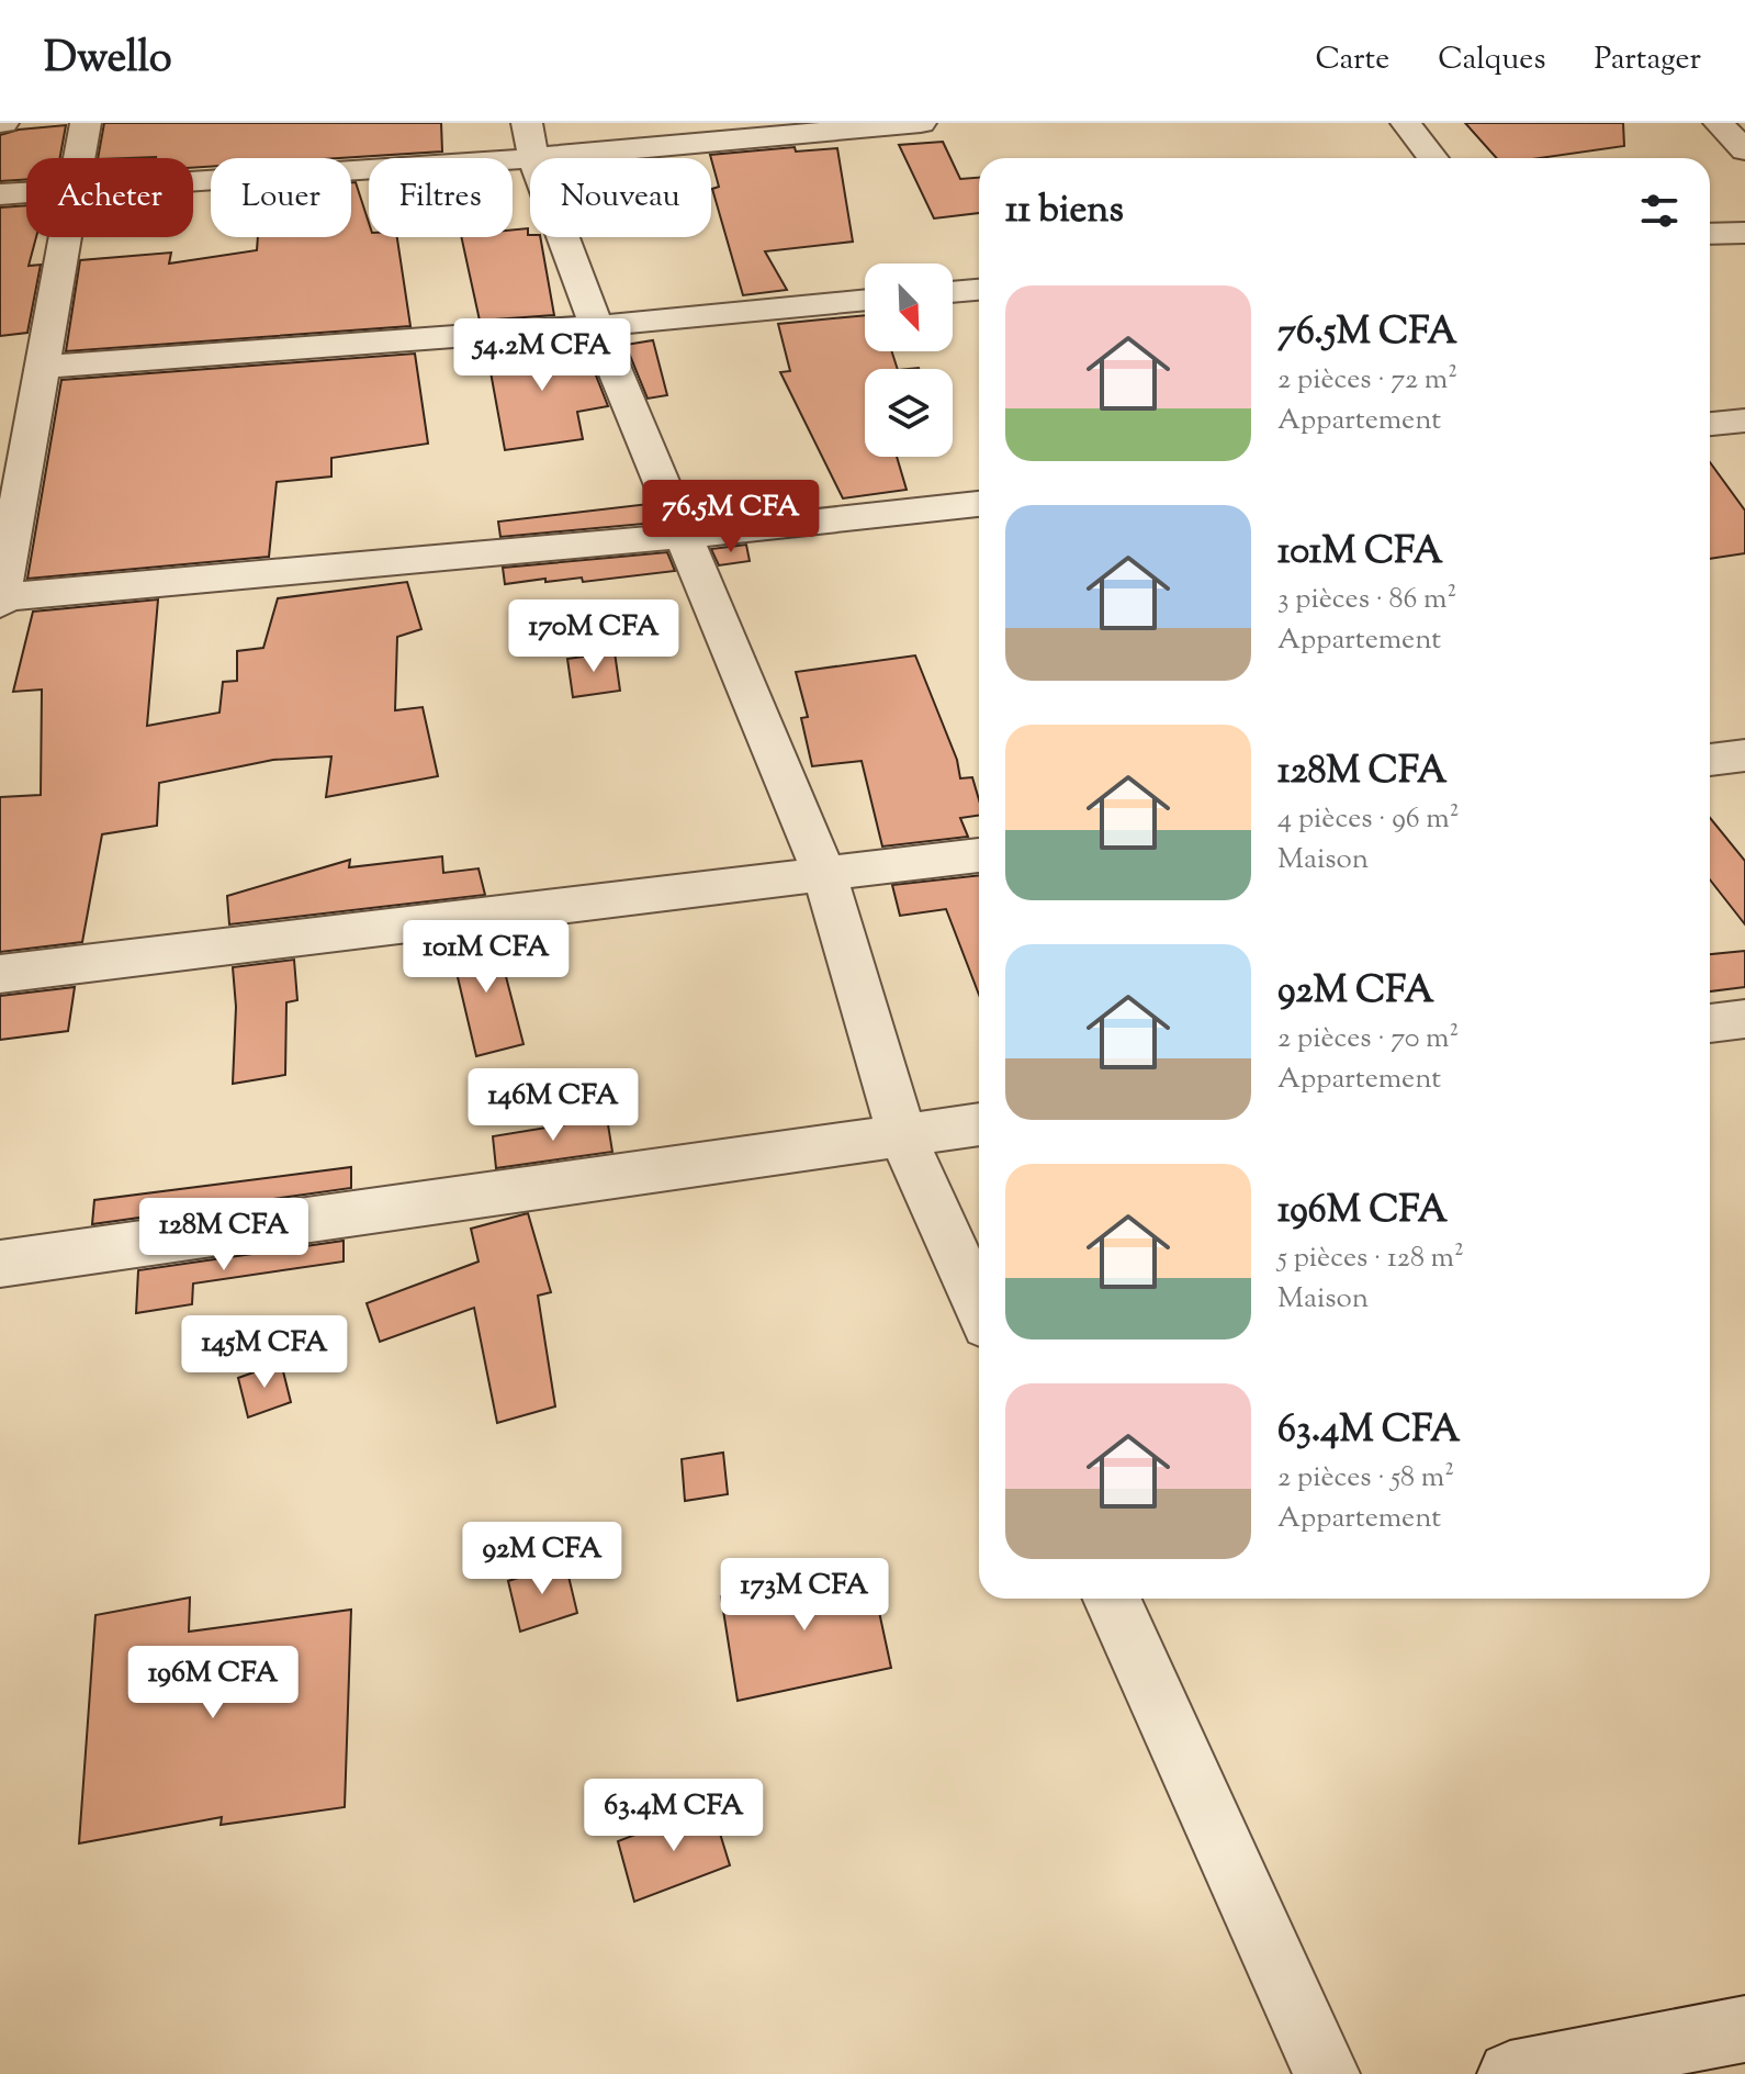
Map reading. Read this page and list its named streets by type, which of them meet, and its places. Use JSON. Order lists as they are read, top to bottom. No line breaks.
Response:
{"north":"bottom right","page":{"header":"Dwello","nav":["Carte","Calques","Partager"],"chip":["Acheter","Louer","Filtres","Nouveau"],"heading":"11 biens","list":[{"name":"76.5M CFA","note":"2 pièces · 72 m² · Appartement"},{"name":"101M CFA","note":"3 pièces · 86 m² · Appartement"},{"name":"128M CFA","note":"4 pièces · 96 m² · Maison"},{"name":"92M CFA","note":"2 pièces · 70 m² · Appartement"},{"name":"196M CFA","note":"5 pièces · 128 m² · Maison"},{"name":"63.4M CFA","note":"2 pièces · 58 m² · Appartement"}],"price":["54.2M CFA","76.5M CFA","170M CFA","101M CFA","146M CFA","128M CFA","145M CFA","92M CFA","173M CFA","196M CFA","63.4M CFA"]}}
